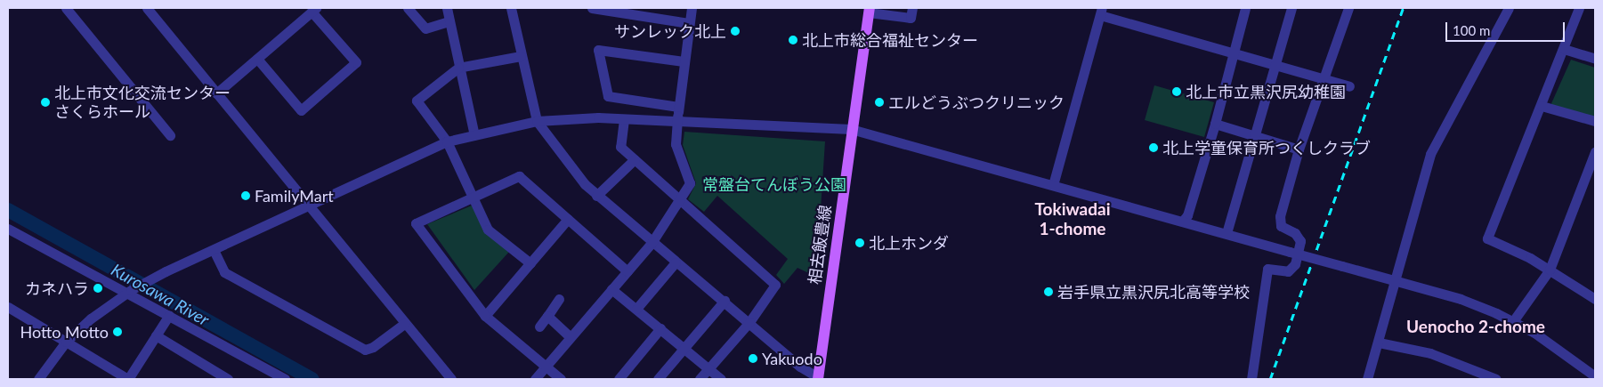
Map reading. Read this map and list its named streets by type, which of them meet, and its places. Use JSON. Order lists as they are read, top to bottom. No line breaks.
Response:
{"streets":{"main road":["相去飯豊線"]},"districts":["Tokiwadai 1-chome","Uenocho 2-chome"],"water":["Kurosawa River"],"parks":["常盤台てんぼう公園"],"places":["サンレック北上","北上市総合福祉センター","北上市立黒沢尻幼稚園","北上市文化交流センター さくらホール","エルどうぶつクリニック","北上学童保育所つくしクラブ","FamilyMart","北上ホンダ","カネハラ","岩手県立黒沢尻北高等学校","Hotto Motto","Yakuodo"],"scale_bar":"100 m"}
